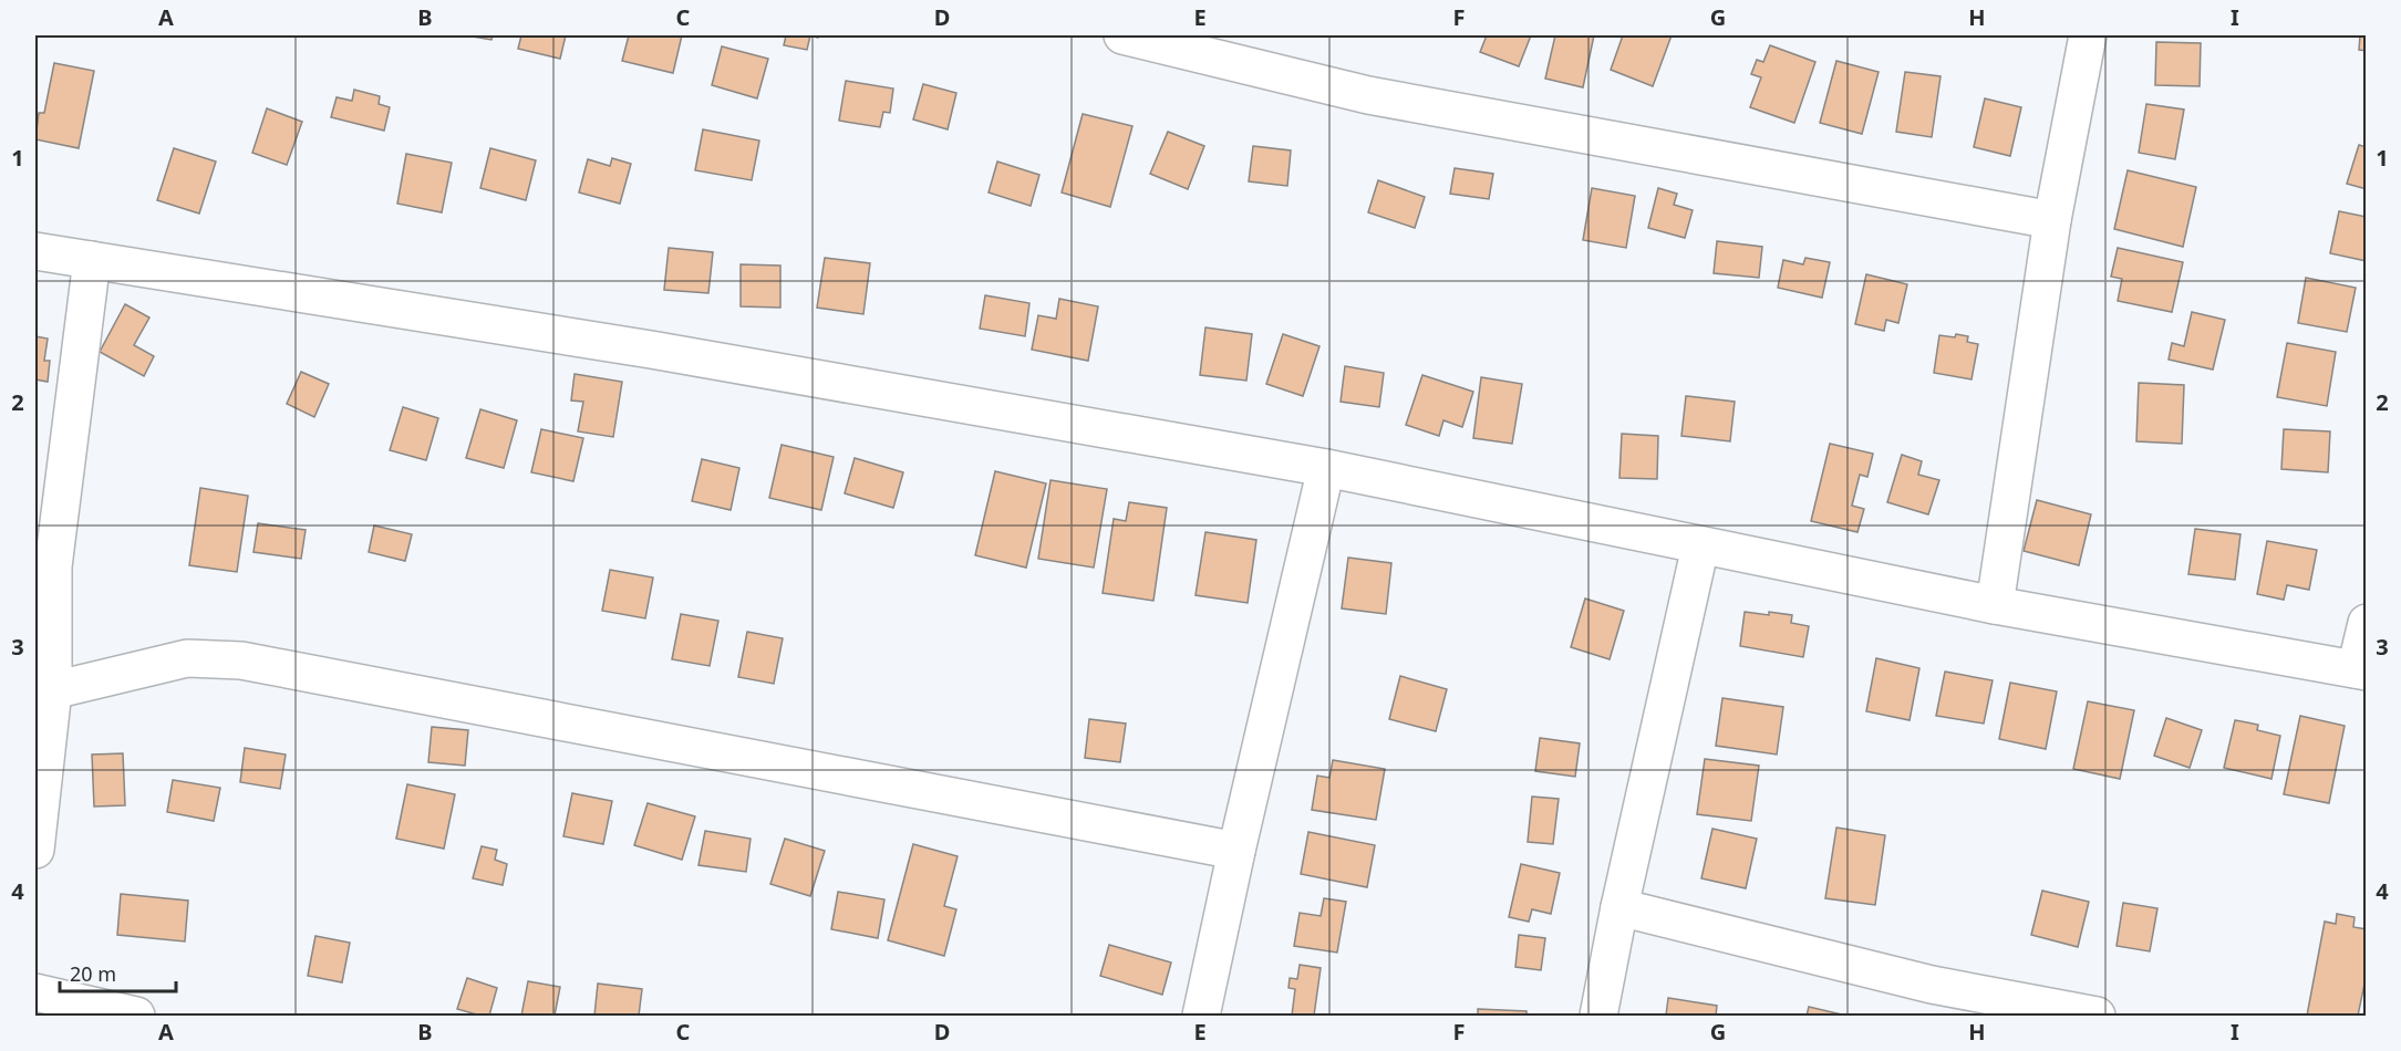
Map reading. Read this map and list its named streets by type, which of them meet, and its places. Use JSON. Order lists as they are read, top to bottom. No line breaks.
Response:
{"scale_bar":"20 m","grid":{"columns":["A","B","C","D","E","F","G","H","I"],"rows":["1","2","3","4"]}}
